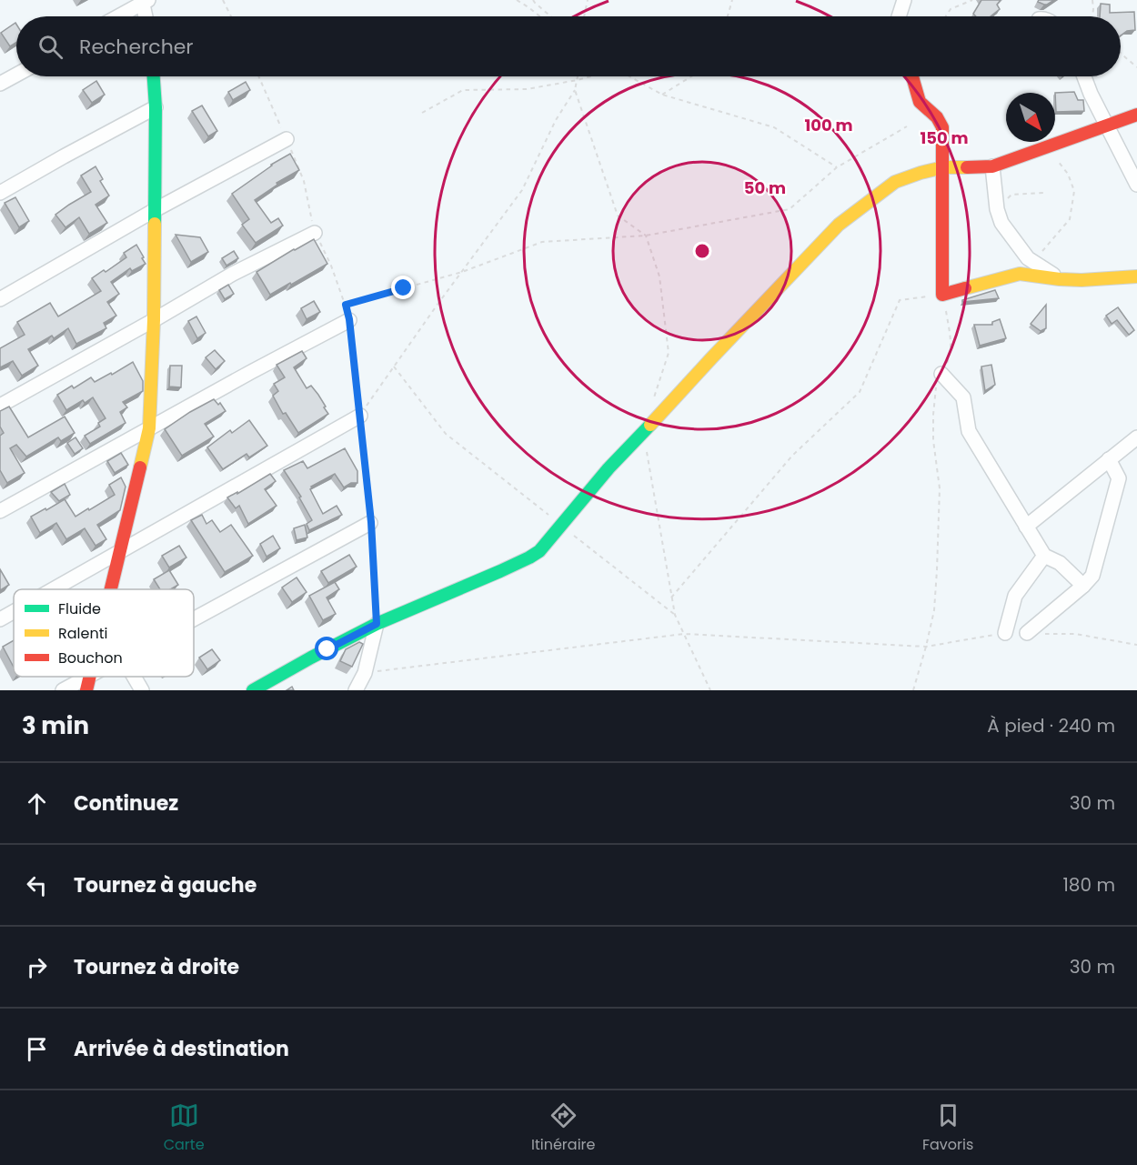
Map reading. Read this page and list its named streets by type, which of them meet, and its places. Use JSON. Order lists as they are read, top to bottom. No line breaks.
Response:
{"legend":["Fluide","Ralenti","Bouchon"],"north":"bottom right","page":{"search":"Rechercher","heading":["3 min","À pied · 240 m"],"list":[["Continuez","30 m"],["Tournez à gauche","180 m"],["Tournez à droite","30 m"],"Arrivée à destination"],"nav":["Carte","Itinéraire","Favoris"]},"rings":["100 m","150 m","50 m"]}
